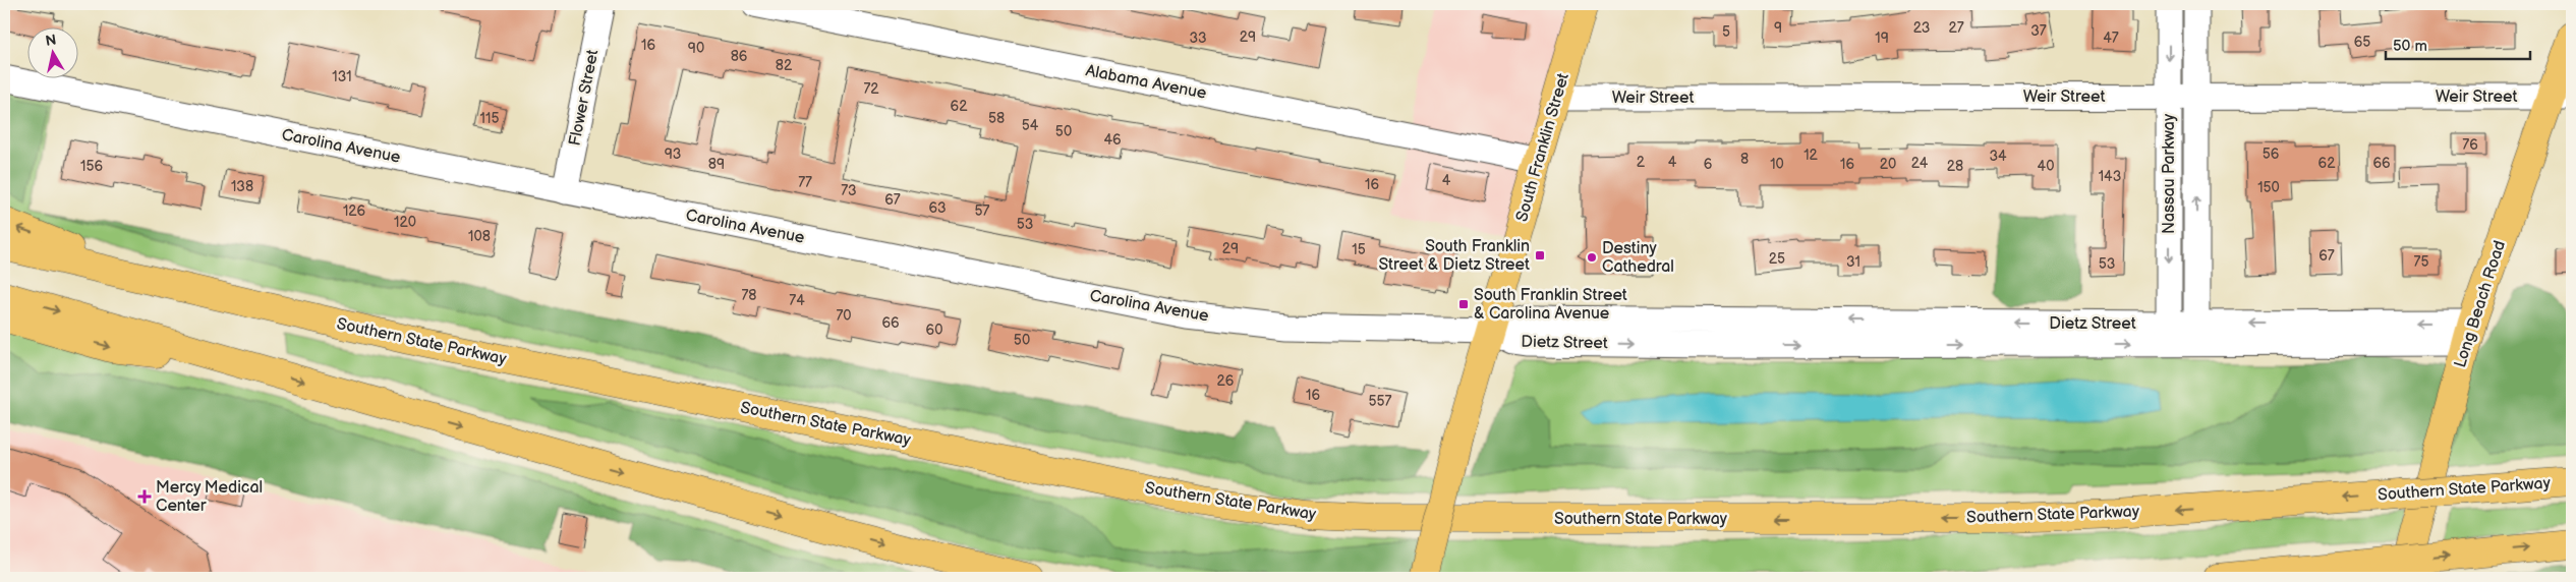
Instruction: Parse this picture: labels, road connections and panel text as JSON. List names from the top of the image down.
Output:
{
  "streets": {
    "main road": ["South Franklin Street", "Long Beach Road", "Southern State Parkway"],
    "street": [
      "Alabama Avenue",
      "Weir Street",
      "Flower Street",
      "Carolina Avenue",
      "Nassau Parkway",
      "Dietz Street"
    ]
  },
  "crossings": [
    ["Alabama Avenue", "South Franklin Street"],
    ["Weir Street", "South Franklin Street"],
    ["Weir Street", "Nassau Parkway"],
    ["Weir Street", "Long Beach Road"],
    ["Flower Street", "Carolina Avenue"],
    ["Carolina Avenue", "South Franklin Street"],
    ["Carolina Avenue", "Dietz Street"],
    ["South Franklin Street", "Dietz Street"],
    ["Nassau Parkway", "Dietz Street"],
    ["Long Beach Road", "Dietz Street"]
  ],
  "places": {
    "transit": ["South Franklin Street & Dietz Street", "South Franklin Street & Carolina Avenue"],
    "other": ["Destiny Cathedral"],
    "health": ["Mercy Medical Center"]
  },
  "house_numbers": [
    "9",
    "23",
    "27",
    "37",
    "5",
    "29",
    "33",
    "19",
    "47",
    "65",
    "16",
    "90",
    "86",
    "82",
    "131",
    "72",
    "62",
    "115",
    "58",
    "54",
    "50",
    "46",
    "76",
    "93",
    "56",
    "12",
    "34",
    "8",
    "2",
    "4",
    "24",
    "62",
    "66",
    "89",
    "6",
    "10",
    "16",
    "20",
    "156",
    "28",
    "40",
    "143",
    "4",
    "77",
    "16",
    "138",
    "150",
    "73",
    "67",
    "63",
    "126",
    "57",
    "120",
    "53",
    "108",
    "29",
    "15",
    "67",
    "25",
    "31",
    "75",
    "53",
    "78",
    "74",
    "70",
    "66",
    "60",
    "50",
    "26",
    "16",
    "557"
  ],
  "scale_bar": "50 m",
  "north": "top"
}
